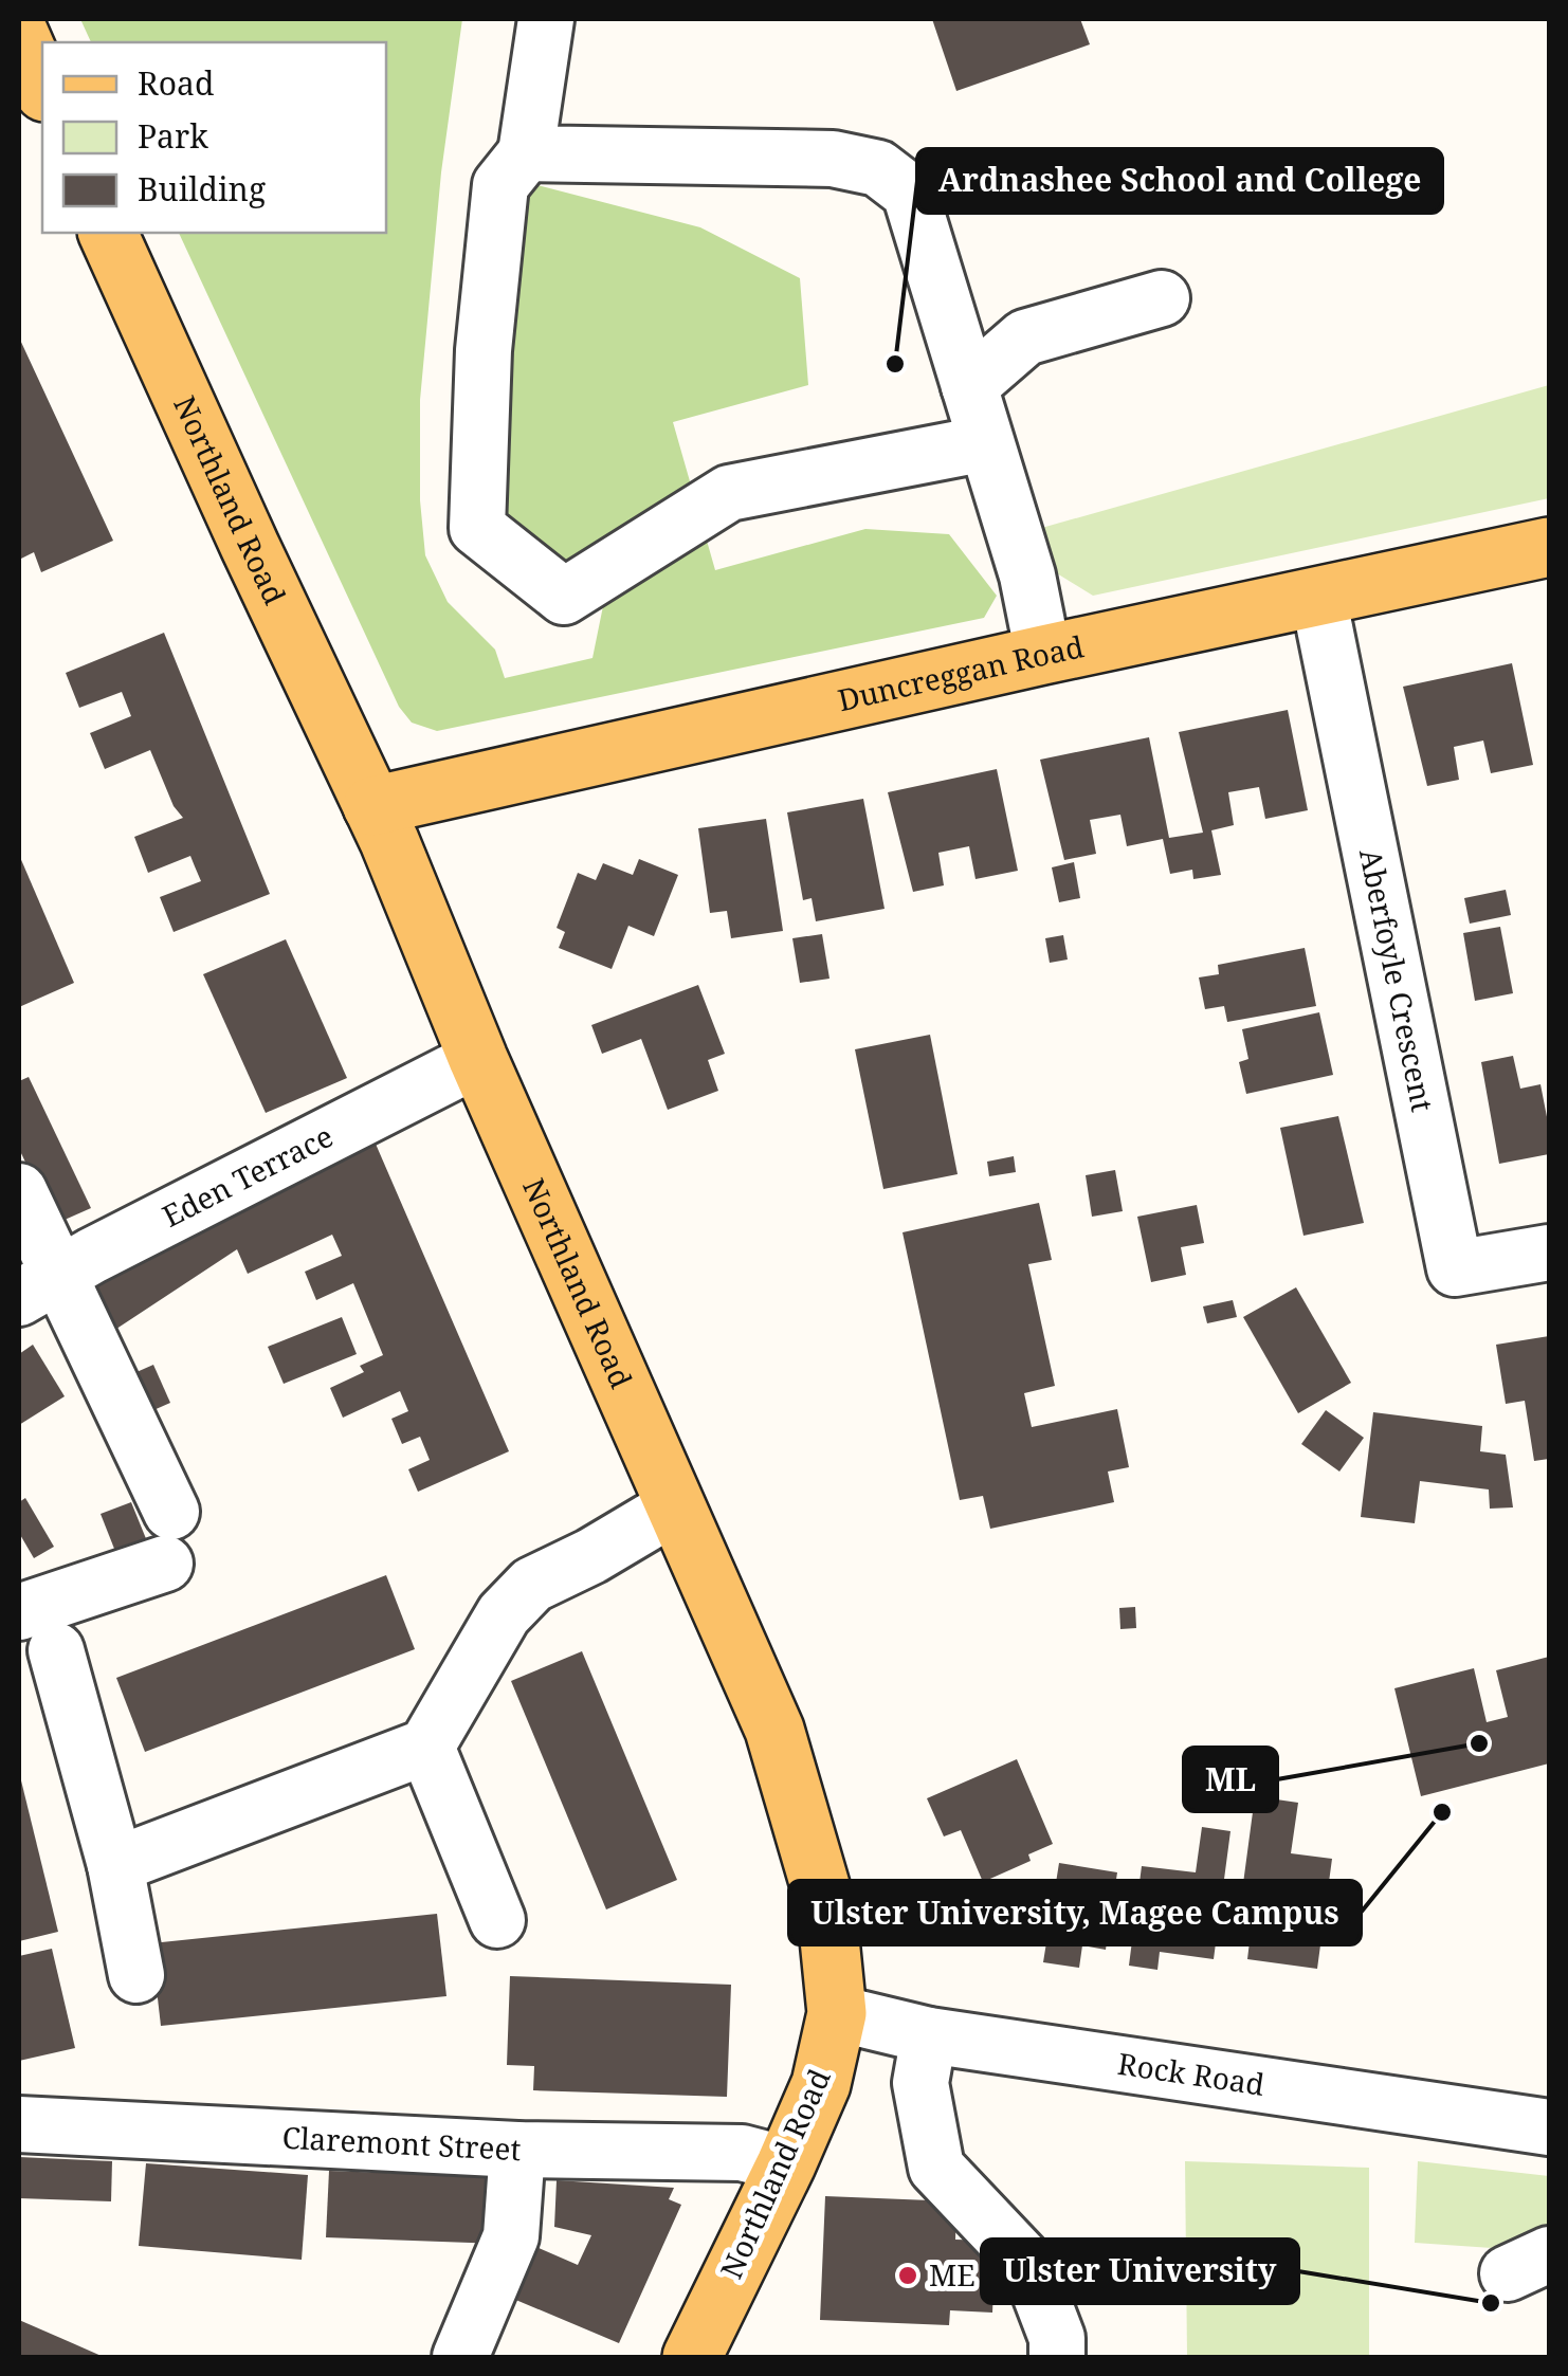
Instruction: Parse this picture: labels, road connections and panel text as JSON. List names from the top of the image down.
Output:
{
  "streets": {
    "main road": ["Northland Road", "Duncreggan Road"],
    "street": [
      "Aberfoyle Crescent",
      "Eden Terrace",
      "Rock Road",
      "Claremont Street"
    ]
  },
  "crossings": [
    ["Northland Road", "Duncreggan Road"],
    ["Northland Road", "Eden Terrace"],
    ["Northland Road", "Rock Road"],
    ["Northland Road", "Claremont Street"],
    ["Duncreggan Road", "Aberfoyle Crescent"]
  ],
  "places": [
    "Ardnashee School and College",
    "ML",
    "Ulster University, Magee Campus",
    "ME",
    "Ulster University"
  ],
  "legend": ["Road", "Park", "Building"]
}
